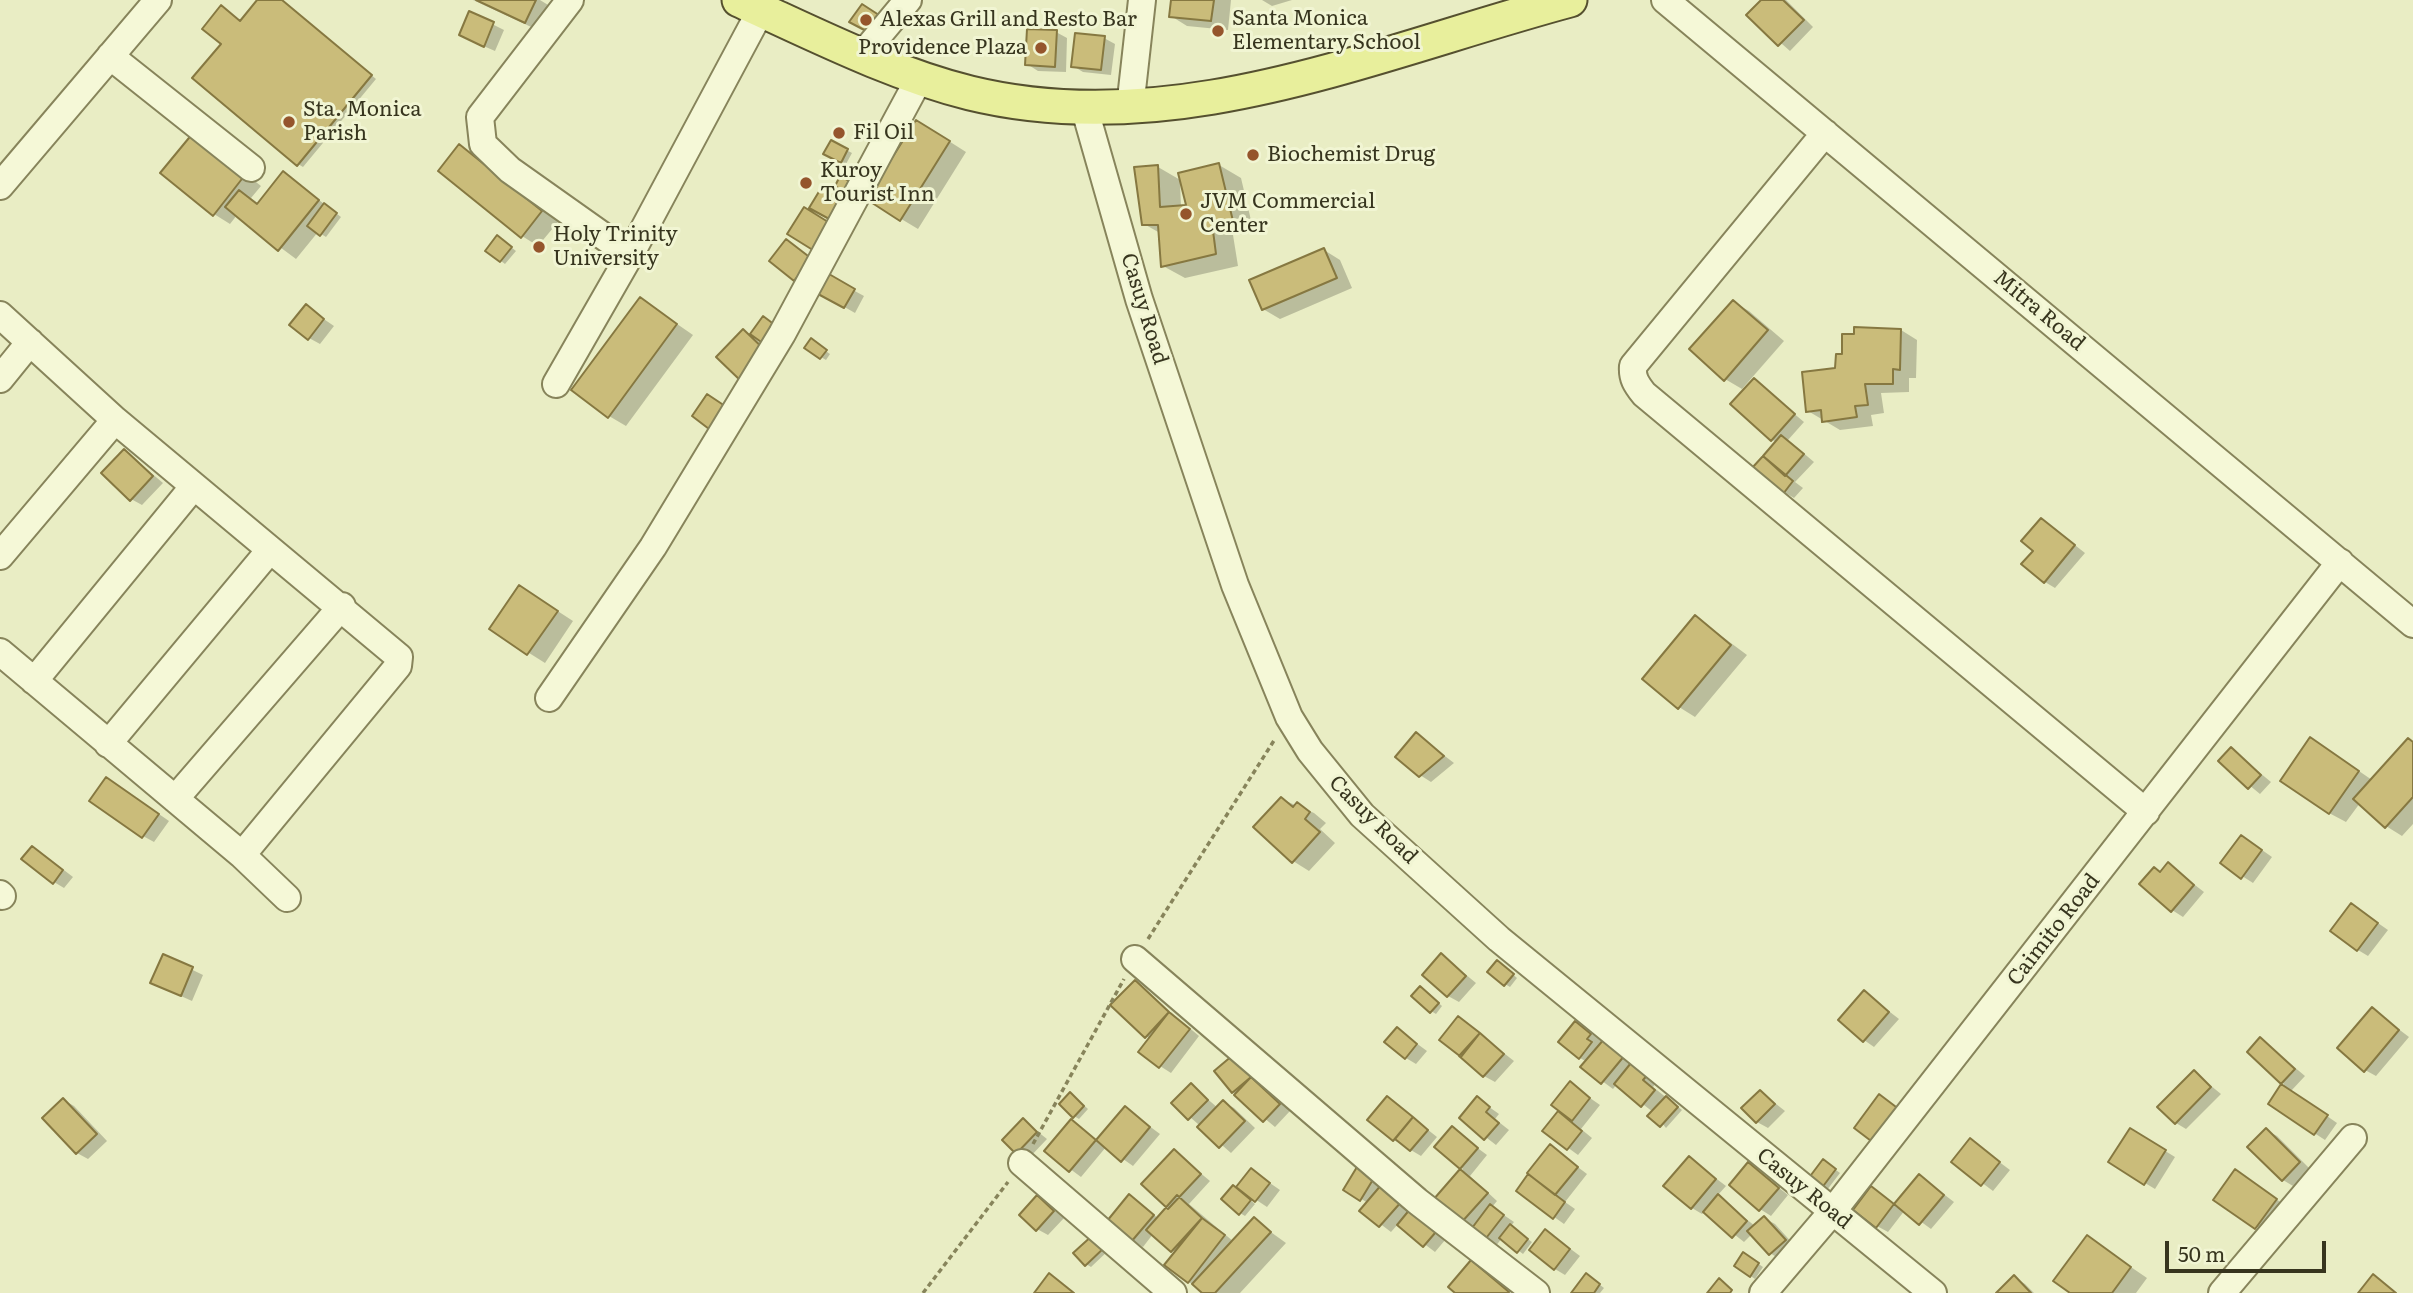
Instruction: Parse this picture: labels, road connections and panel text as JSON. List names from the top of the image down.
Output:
{
  "streets": {
    "street": ["Casuy Road", "Mitra Road", "Caimito Road"]
  },
  "crossings": [
    ["Casuy Road", "Caimito Road"],
    ["Mitra Road", "Caimito Road"]
  ],
  "places": [
    "Alexas Grill and Resto Bar",
    "Santa Monica Elementary School",
    "Providence Plaza",
    "Sta. Monica Parish",
    "Fil Oil",
    "Biochemist Drug",
    "Kuroy Tourist Inn",
    "JVM Commercial Center",
    "Holy Trinity University"
  ],
  "scale_bar": "50 m"
}
